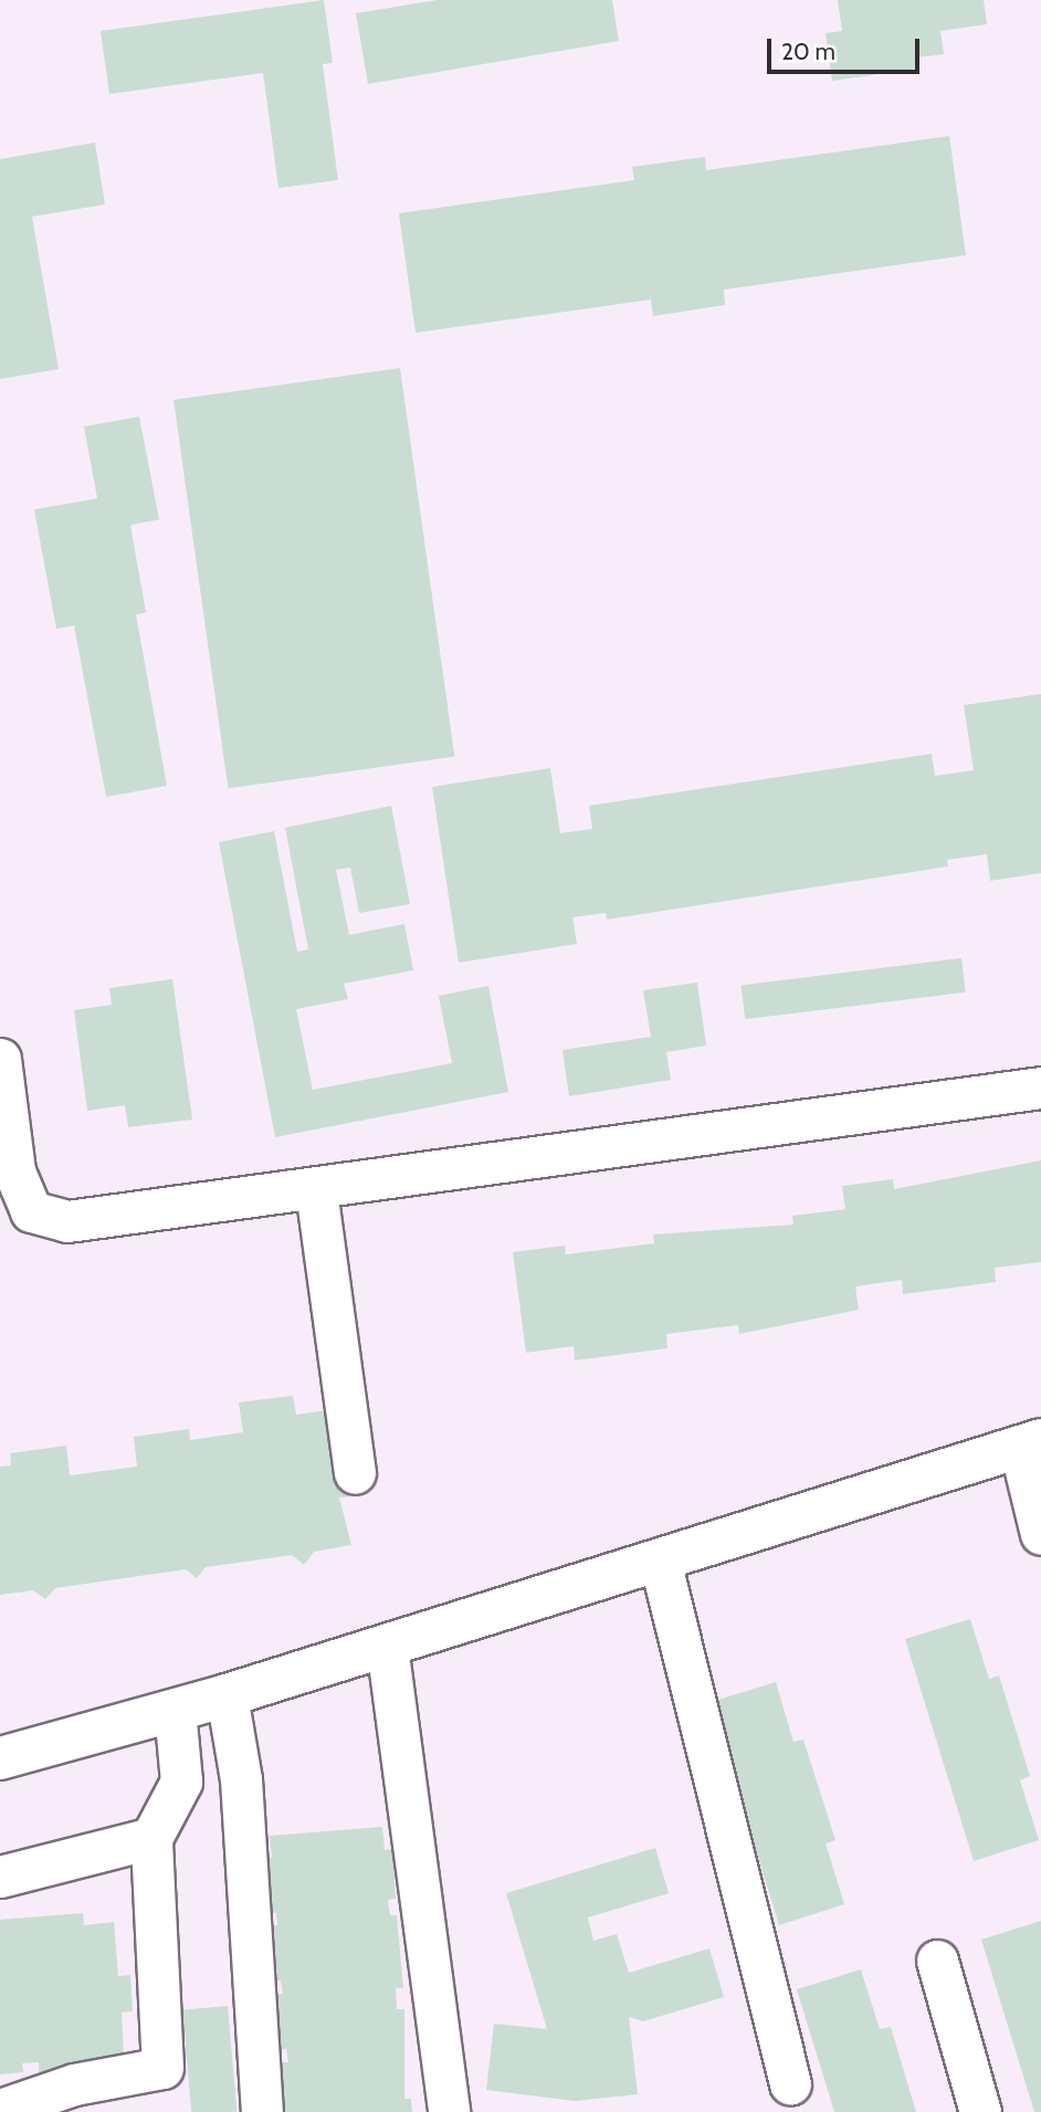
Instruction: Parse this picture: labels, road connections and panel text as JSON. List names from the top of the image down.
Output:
{
  "scale_bar": "20 m"
}
